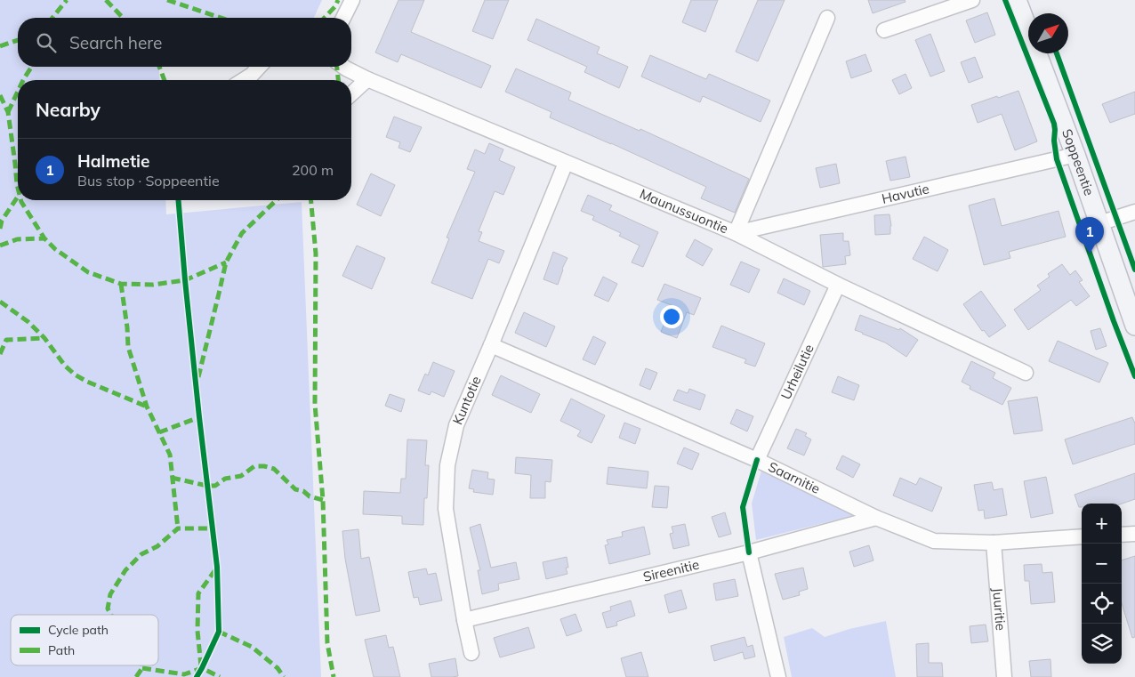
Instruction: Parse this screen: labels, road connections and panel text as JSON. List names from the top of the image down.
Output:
{
  "streets": {
    "main road": ["Soppeentie"],
    "street": [
      "Havutie",
      "Maunussuontie",
      "Urheilutie",
      "Kuntotie",
      "Saarnitie",
      "Sireenitie",
      "Juuritie"
    ]
  },
  "crossings": [
    ["Soppeentie", "Havutie"],
    ["Havutie", "Maunussuontie"],
    ["Maunussuontie", "Urheilutie"],
    ["Maunussuontie", "Kuntotie"],
    ["Urheilutie", "Saarnitie"],
    ["Kuntotie", "Saarnitie"],
    ["Kuntotie", "Sireenitie"],
    ["Saarnitie", "Sireenitie"],
    ["Saarnitie", "Juuritie"]
  ],
  "legend": ["Cycle path", "Path"],
  "north": "top right",
  "page": {
    "search": "Search here",
    "heading": "Nearby",
    "list": [
      {
        "mark": "1",
        "name": "Halmetie",
        "note": "Bus stop · Soppeentie",
        "value": "200 m"
      }
    ],
    "pins": "1",
    "map_buttons": ["+", "−"]
  }
}
